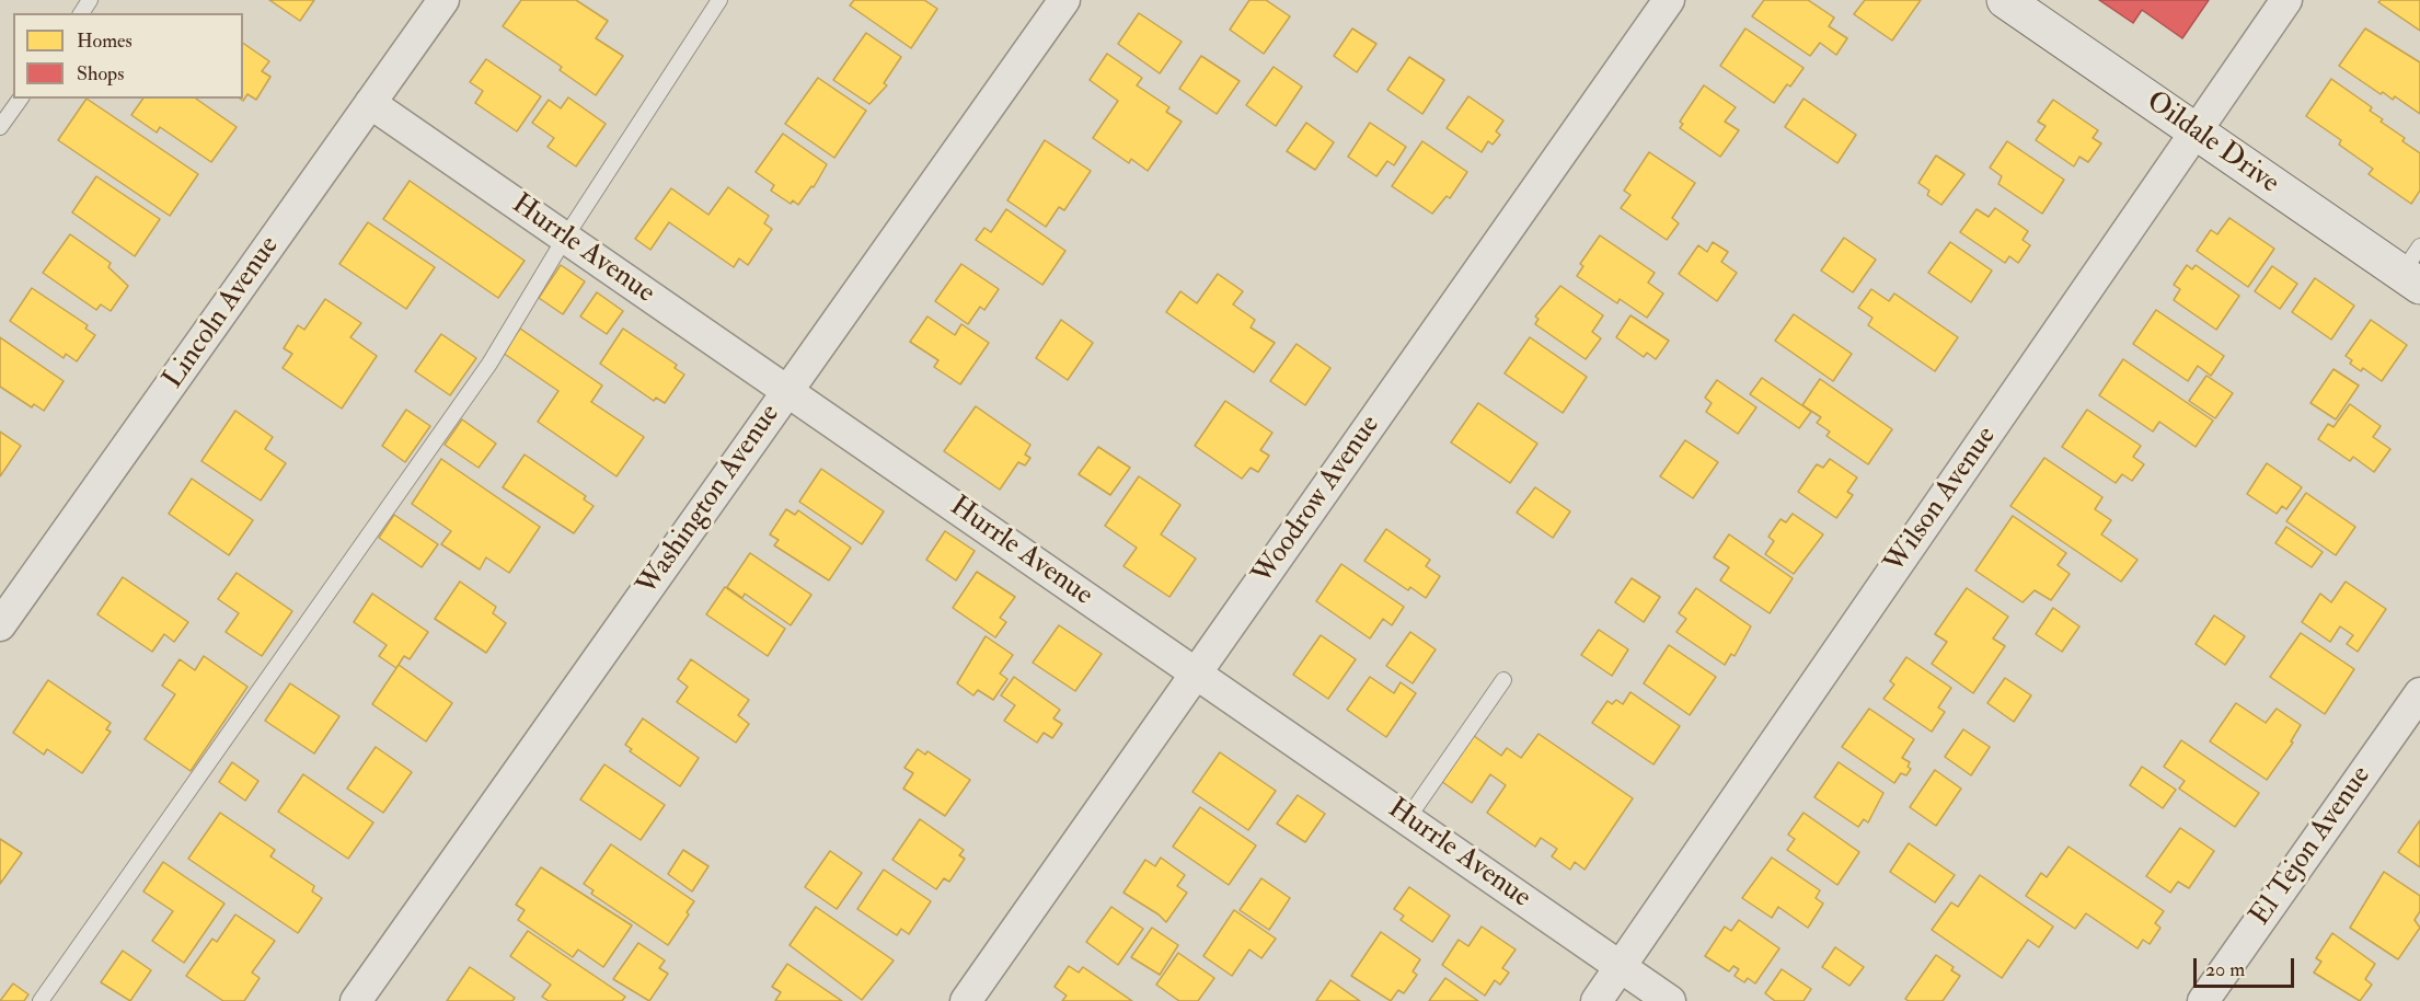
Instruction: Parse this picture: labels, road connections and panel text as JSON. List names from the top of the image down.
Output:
{
  "streets": {
    "street": [
      "Oildale Drive",
      "Hurrle Avenue",
      "Lincoln Avenue",
      "Washington Avenue",
      "Woodrow Avenue",
      "Wilson Avenue",
      "El Tejon Avenue"
    ]
  },
  "crossings": [
    ["Oildale Drive", "Wilson Avenue"],
    ["Hurrle Avenue", "Lincoln Avenue"],
    ["Hurrle Avenue", "Washington Avenue"],
    ["Hurrle Avenue", "Woodrow Avenue"],
    ["Hurrle Avenue", "Wilson Avenue"]
  ],
  "legend": ["Homes", "Shops"],
  "scale_bar": "20 m"
}
